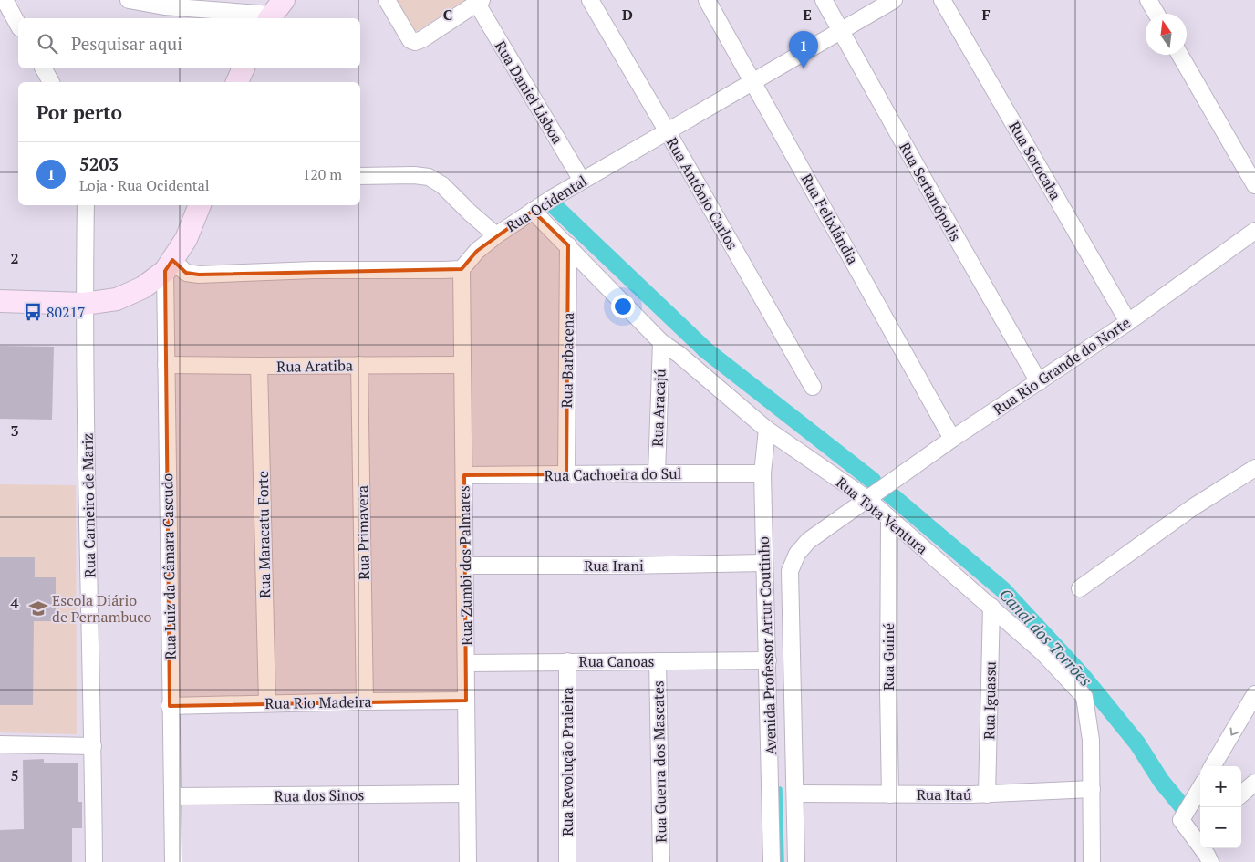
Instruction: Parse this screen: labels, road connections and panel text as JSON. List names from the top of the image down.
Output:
{
  "streets": {
    "street": [
      "Rua Daniel Lisboa",
      "Rua Sorocaba",
      "Rua Sertanópolis",
      "Rua Antônio Carlos",
      "Rua Ocidental",
      "Rua Felixlândia",
      "Rua Barbacena",
      "Rua Aratiba",
      "Rua Rio Grande do Norte",
      "Rua Aracajú",
      "Rua Cachoeira do Sul",
      "Rua Carneiro de Mariz",
      "Rua Tota Ventura",
      "Rua Primavera",
      "Rua Maracatu Forte",
      "Rua Zumbi dos Palmares",
      "Rua Irani",
      "Rua Luiz da Câmara Cascudo",
      "Avenida Professor Artur Coutinho",
      "Rua Guiné",
      "Rua Canoas",
      "Rua Iguassu",
      "Rua Rio Madeira",
      "Rua Revolução Praieira",
      "Rua Guerra dos Mascates",
      "Rua Itaú",
      "Rua dos Sinos"
    ]
  },
  "crossings": [
    ["Rua Daniel Lisboa", "Rua Ocidental"],
    ["Rua Sorocaba", "Rua Rio Grande do Norte"],
    ["Rua Sertanópolis", "Rua Ocidental"],
    ["Rua Sertanópolis", "Rua Rio Grande do Norte"],
    ["Rua Antônio Carlos", "Rua Ocidental"],
    ["Rua Ocidental", "Rua Felixlândia"],
    ["Rua Ocidental", "Rua Tota Ventura"],
    ["Rua Ocidental", "Rua Zumbi dos Palmares"],
    ["Rua Felixlândia", "Rua Rio Grande do Norte"],
    ["Rua Barbacena", "Rua Cachoeira do Sul"],
    ["Rua Barbacena", "Rua Tota Ventura"],
    ["Rua Aratiba", "Rua Primavera"],
    ["Rua Aratiba", "Rua Maracatu Forte"],
    ["Rua Aratiba", "Rua Zumbi dos Palmares"],
    ["Rua Aratiba", "Rua Luiz da Câmara Cascudo"],
    ["Rua Rio Grande do Norte", "Rua Tota Ventura"],
    ["Rua Rio Grande do Norte", "Avenida Professor Artur Coutinho"],
    ["Rua Aracajú", "Rua Cachoeira do Sul"],
    ["Rua Aracajú", "Rua Tota Ventura"],
    ["Rua Cachoeira do Sul", "Rua Zumbi dos Palmares"],
    ["Rua Cachoeira do Sul", "Avenida Professor Artur Coutinho"],
    ["Rua Tota Ventura", "Avenida Professor Artur Coutinho"],
    ["Rua Tota Ventura", "Rua Guiné"],
    ["Rua Tota Ventura", "Rua Iguassu"],
    ["Rua Tota Ventura", "Rua Itaú"],
    ["Rua Primavera", "Rua Rio Madeira"],
    ["Rua Maracatu Forte", "Rua Rio Madeira"],
    ["Rua Zumbi dos Palmares", "Rua Irani"],
    ["Rua Zumbi dos Palmares", "Rua Canoas"],
    ["Rua Zumbi dos Palmares", "Rua Rio Madeira"],
    ["Rua Zumbi dos Palmares", "Rua dos Sinos"],
    ["Rua Irani", "Avenida Professor Artur Coutinho"],
    ["Rua Luiz da Câmara Cascudo", "Rua Rio Madeira"],
    ["Rua Luiz da Câmara Cascudo", "Rua dos Sinos"],
    ["Avenida Professor Artur Coutinho", "Rua Canoas"],
    ["Avenida Professor Artur Coutinho", "Rua Itaú"],
    ["Rua Guiné", "Rua Itaú"],
    ["Rua Canoas", "Rua Revolução Praieira"],
    ["Rua Canoas", "Rua Guerra dos Mascates"],
    ["Rua Iguassu", "Rua Itaú"]
  ],
  "water": ["Canal dos Torrões"],
  "places": {
    "bus stop": ["80217"],
    "school or university": ["Escola Diário de Pernambuco"]
  },
  "north": "top",
  "page": {
    "search": "Pesquisar aqui",
    "pins": "1",
    "heading": "Por perto",
    "list": [
      {
        "mark": "1",
        "name": "5203",
        "note": "Loja · Rua Ocidental",
        "value": "120 m"
      }
    ],
    "map_buttons": ["+", "−"]
  },
  "grid": {
    "columns": [
      "C",
      "D",
      "E",
      "F"
    ],
    "rows": [
      "2",
      "3",
      "4",
      "5"
    ]
  }
}
